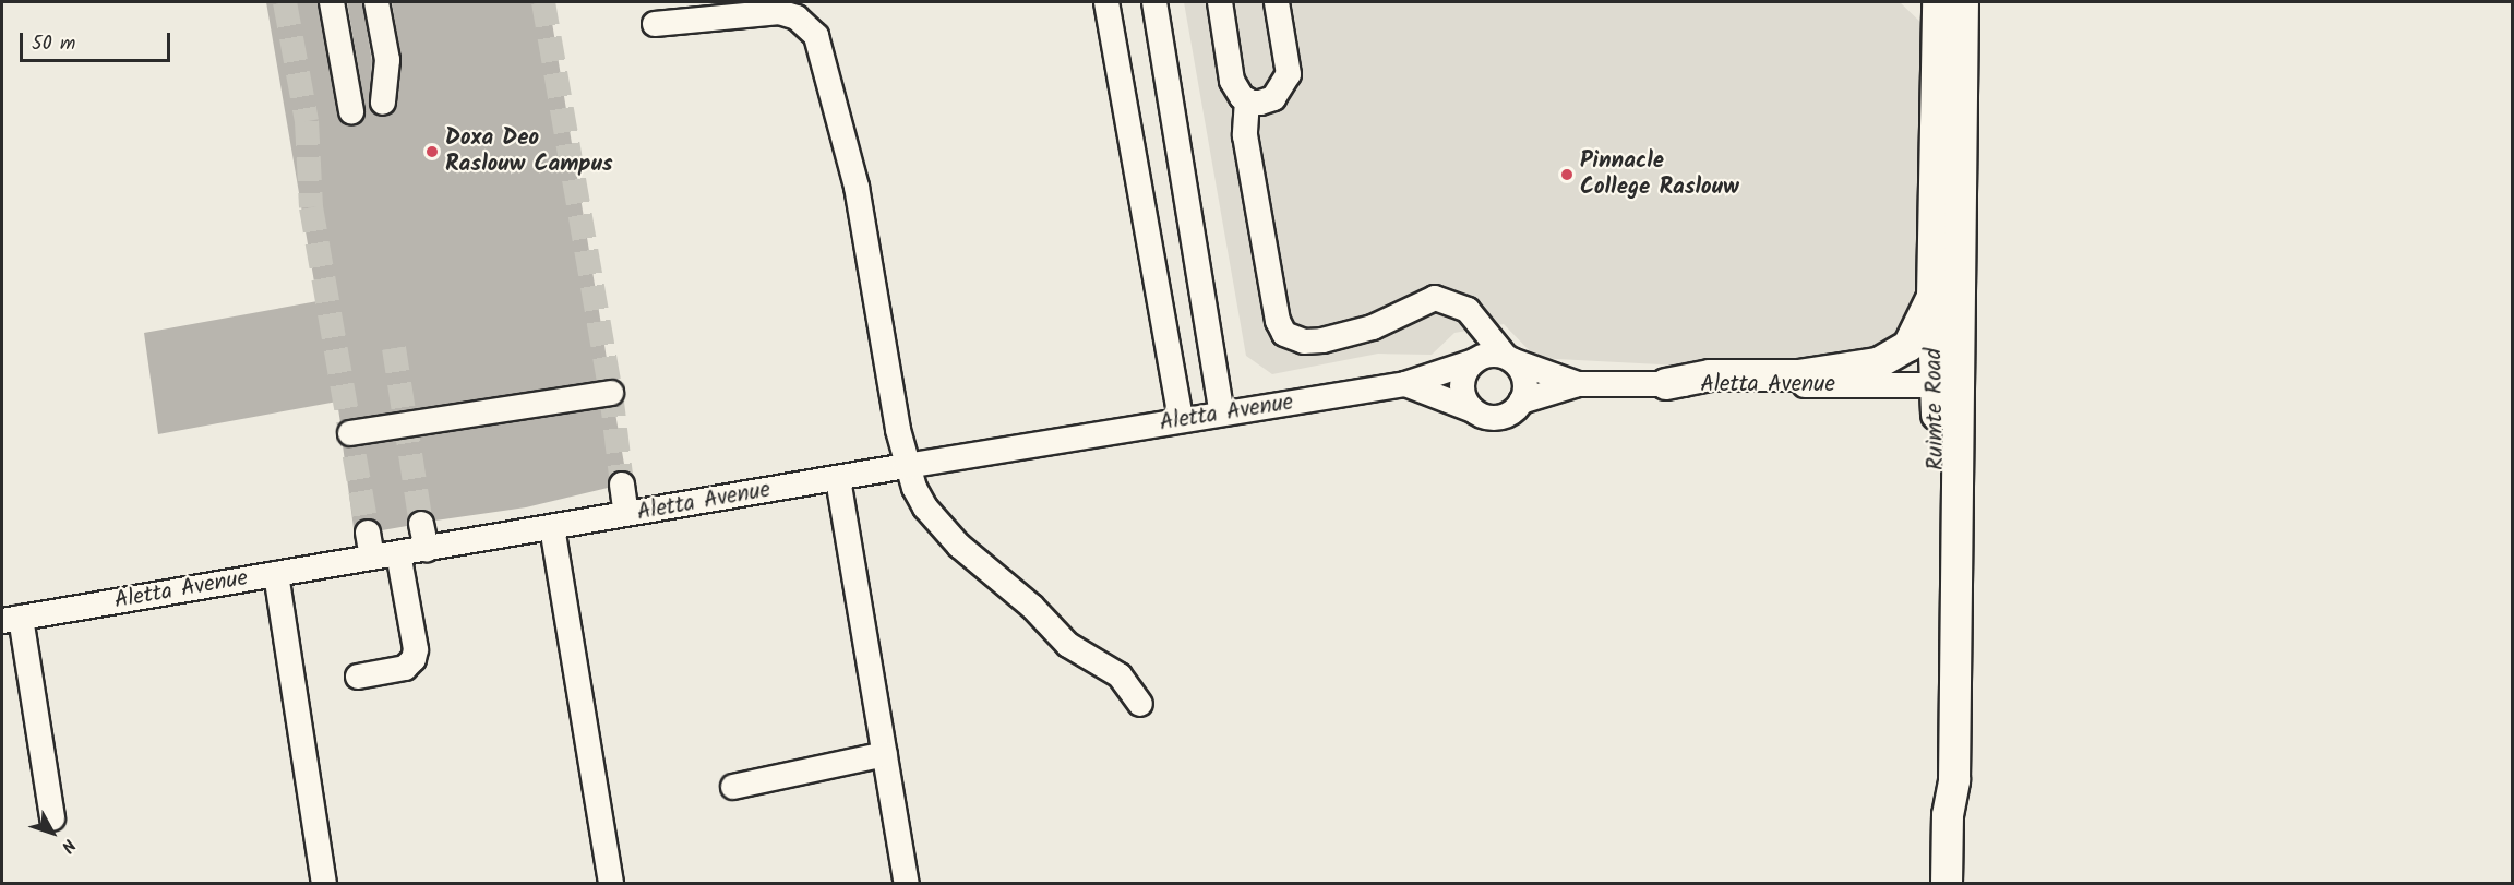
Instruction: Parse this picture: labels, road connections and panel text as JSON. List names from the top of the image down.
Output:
{
  "streets": {
    "main road": ["Ruimte Road"],
    "street": ["Aletta Avenue"]
  },
  "crossings": [
    ["Aletta Avenue", "Ruimte Road"]
  ],
  "places": ["Doxa Deo Raslouw Campus", "Pinnacle College Raslouw"],
  "scale_bar": "50 m",
  "north": "bottom right"
}
